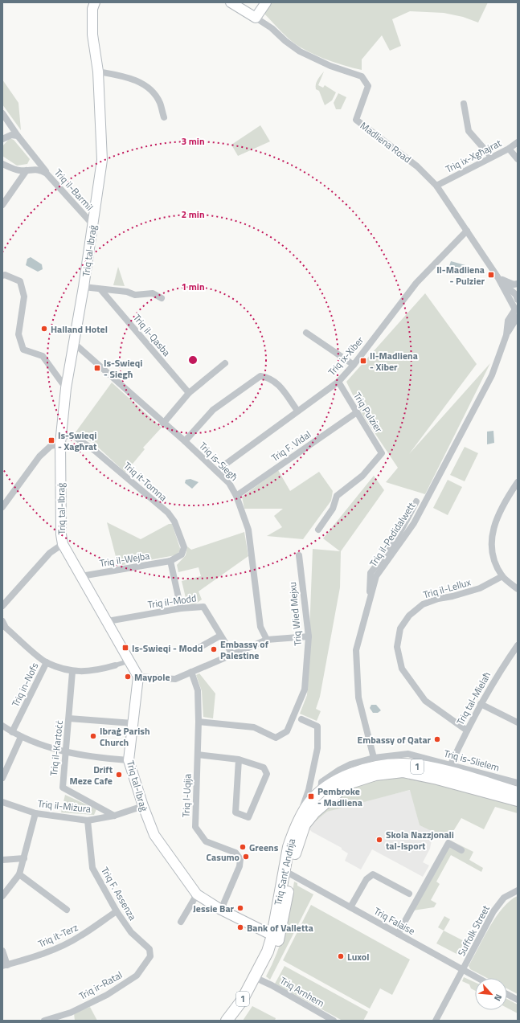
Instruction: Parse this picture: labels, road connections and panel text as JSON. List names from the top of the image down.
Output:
{
  "streets": {
    "highway": ["1", "Triq Sant' Andrija"],
    "main road": ["Madliena Road", "Triq tal-Ibraġ"],
    "street": [
      "Triq ix-Xgħajrat",
      "Triq il-Barmil",
      "Triq il-Qasba",
      "Triq ix-Xiber",
      "Triq Pulzier",
      "Triq F. Vidal",
      "Triq is-Siegħ",
      "Triq it-Tomna",
      "Triq il-Pedidalwett",
      "Triq il-Wejba",
      "Triq il-Lellux",
      "Triq il-Modd",
      "Triq Wied Mejxu",
      "Triq in-Nofs",
      "Triq tal-Mielaħ",
      "Triq il-Kartoċċ",
      "Triq is-Slielem",
      "Triq l-Uqija",
      "Triq il-Miżura",
      "Triq F. Assenza",
      "Triq Falaise",
      "Suffolk Street",
      "Triq it-Terz",
      "Triq ir-Ratal",
      "Triq Arnhem"
    ]
  },
  "crossings": [
    ["Madliena Road", "Triq ix-Xgħajrat"],
    ["Madliena Road", "Triq ix-Xiber"],
    ["Madliena Road", "Triq il-Pedidalwett"],
    ["Triq il-Barmil", "Triq tal-Ibraġ"],
    ["Triq tal-Ibraġ", "Triq is-Siegħ"],
    ["Triq tal-Ibraġ", "Triq it-Tomna"],
    ["Triq tal-Ibraġ", "Triq il-Wejba"],
    ["Triq tal-Ibraġ", "Triq il-Modd"],
    ["Triq tal-Ibraġ", "Triq l-Uqija"],
    ["Triq tal-Ibraġ", "Triq il-Miżura"],
    ["Triq tal-Ibraġ", "Triq Sant' Andrija"],
    ["Triq ix-Xiber", "Triq Pulzier"],
    ["Triq ix-Xiber", "Triq is-Siegħ"],
    ["Triq Pulzier", "Triq F. Vidal"],
    ["Triq F. Vidal", "Triq is-Siegħ"],
    ["Triq it-Tomna", "Triq il-Wejba"],
    ["Triq il-Pedidalwett", "Triq is-Slielem"],
    ["Triq il-Lellux", "Triq tal-Mielaħ"],
    ["Triq Wied Mejxu", "Triq l-Uqija"],
    ["Triq tal-Mielaħ", "Triq is-Slielem"],
    ["Triq il-Kartoċċ", "Triq il-Miżura"],
    ["Triq is-Slielem", "Triq Sant' Andrija"],
    ["Triq il-Miżura", "Triq F. Assenza"],
    ["Triq Sant' Andrija", "Triq Falaise"],
    ["Triq Sant' Andrija", "Triq Arnhem"],
    ["Triq F. Assenza", "Triq it-Terz"],
    ["Triq F. Assenza", "Triq ir-Ratal"],
    ["Triq Falaise", "Suffolk Street"]
  ],
  "places": {
    "transit": [
      "Il-Madliena - Pulzier",
      "Il-Madliena - Xiber",
      "Is-Swieqi - Siegħ",
      "Is-Swieqi - Xagħrat",
      "Is-Swieqi - Modd",
      "Pembroke - Madliena"
    ],
    "other": [
      "Halland Hotel",
      "Embassy of Palestine",
      "Maypole",
      "Ibraġ Parish Church",
      "Embassy of Qatar",
      "Drift Meze Cafe",
      "Skola Nazzjonali tal-Isport",
      "Greens",
      "Casumo",
      "Jessie Bar",
      "Bank of Valletta",
      "Luxol"
    ]
  },
  "north": "bottom right",
  "rings": ["3 min", "2 min", "1 min"]
}
